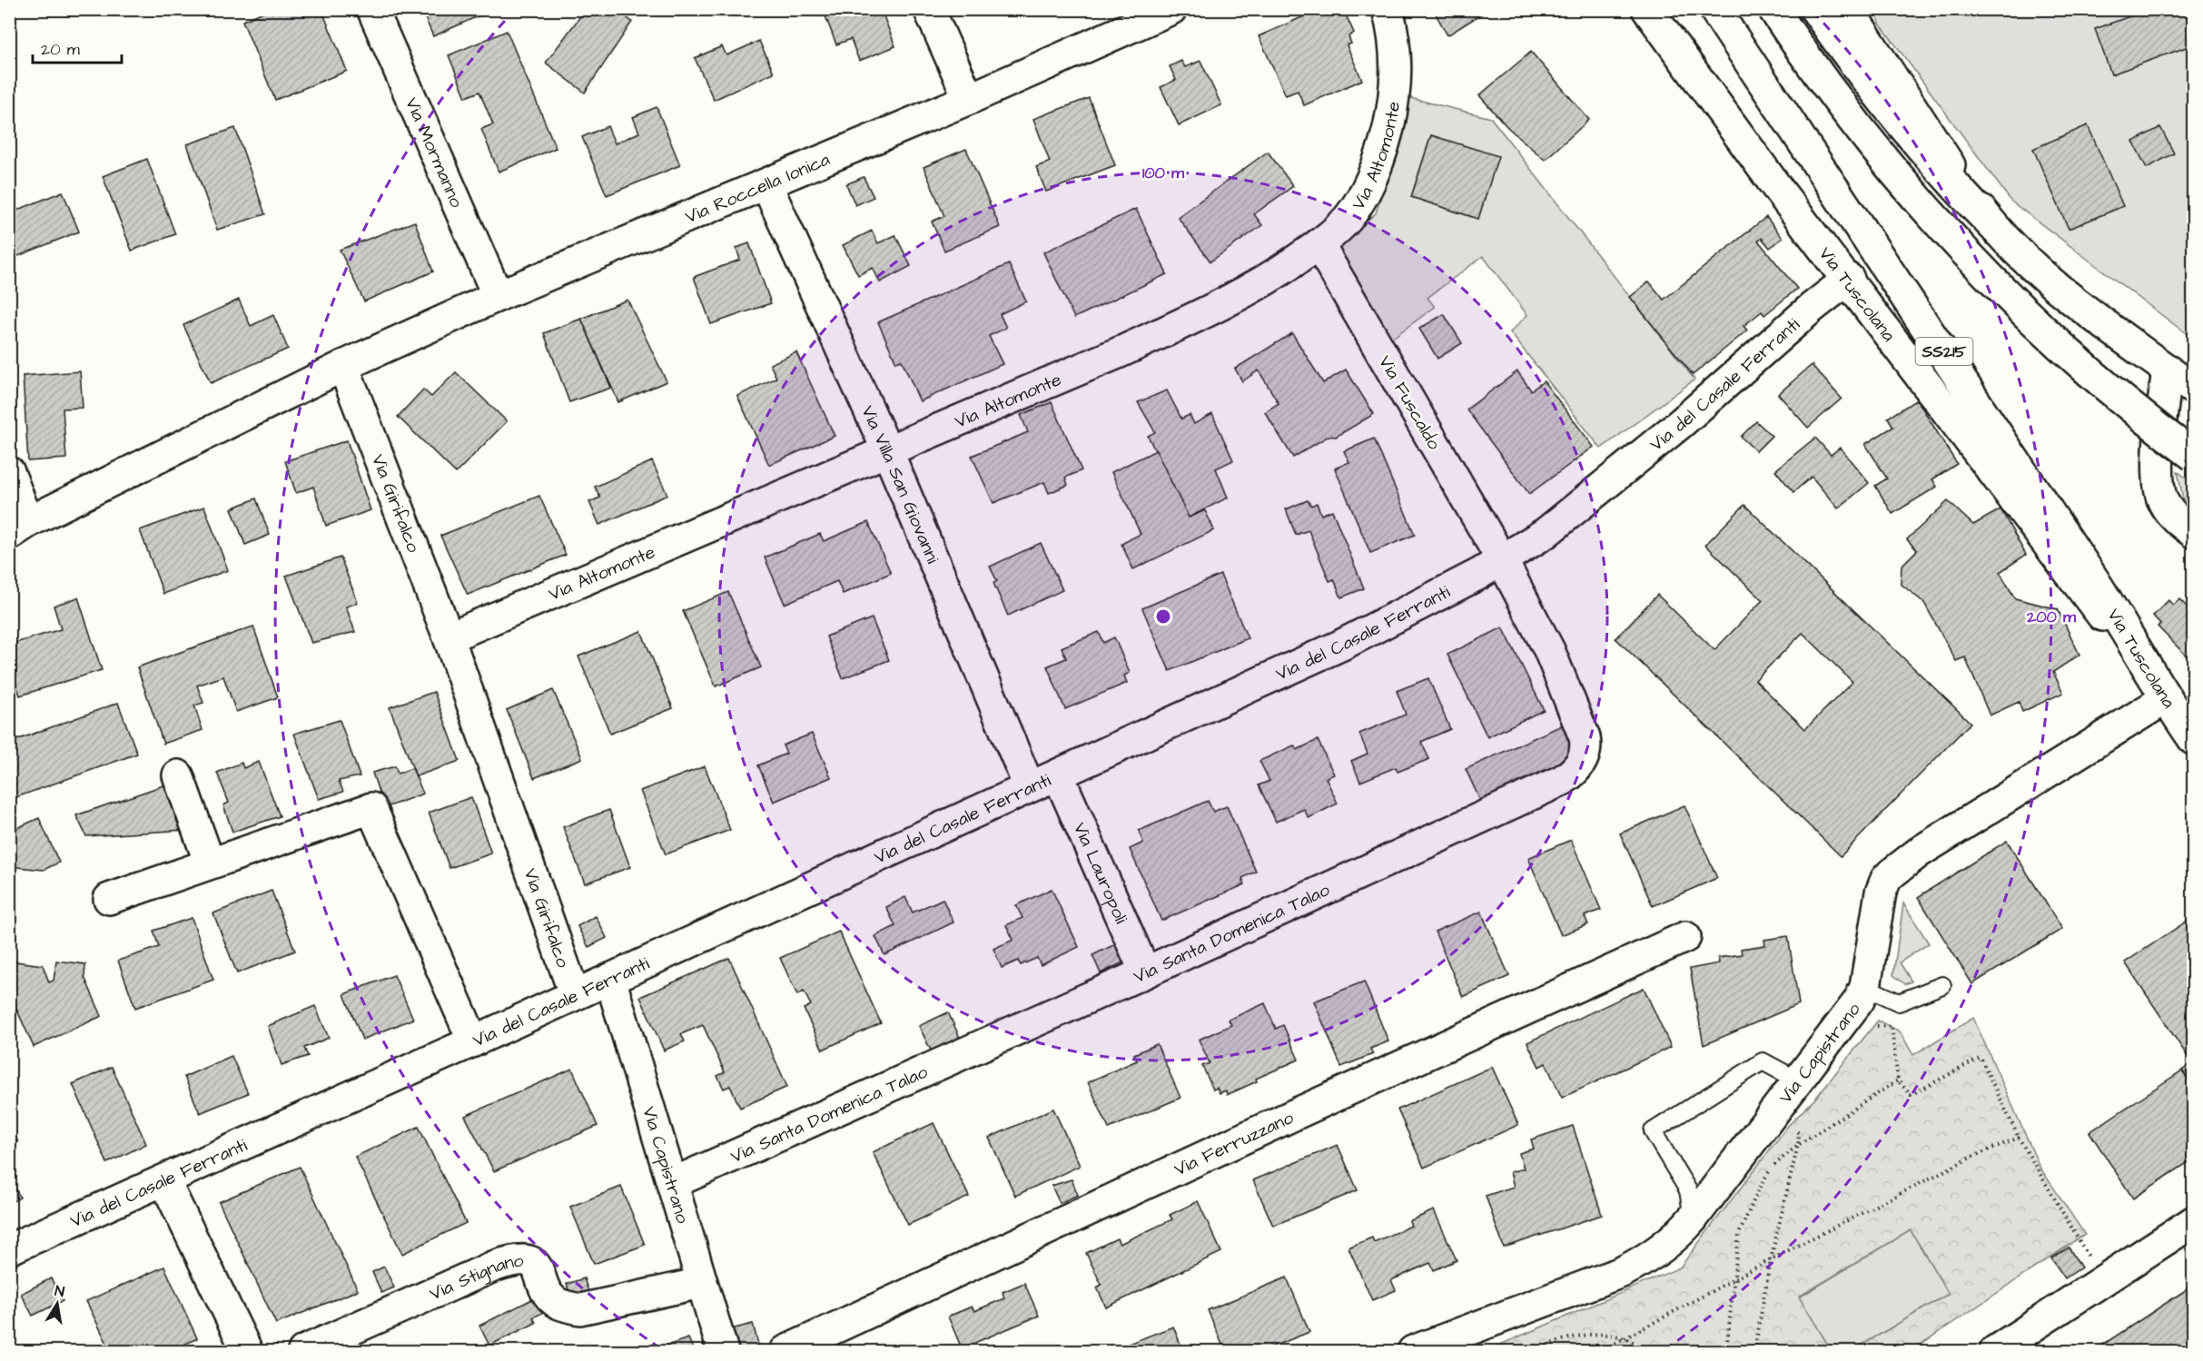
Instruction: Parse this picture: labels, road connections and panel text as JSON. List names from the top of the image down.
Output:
{
  "streets": {
    "street": [
      "Via Mormanno",
      "Via Altomonte",
      "Via Roccella Ionica",
      "Via Tuscolana",
      "SS215",
      "Via del Casale Ferranti",
      "Via Fuscaldo",
      "Via Villa San Giovanni",
      "Via Girifalco",
      "Via Lauropoli",
      "Via Santa Domenica Talao",
      "Via Capistrano",
      "Via Ferruzzano",
      "Via Stignano"
    ]
  },
  "crossings": [
    ["Via Mormanno", "Via Roccella Ionica"],
    ["Via Altomonte", "Via Fuscaldo"],
    ["Via Altomonte", "Via Villa San Giovanni"],
    ["Via Altomonte", "Via Girifalco"],
    ["Via Roccella Ionica", "Via Villa San Giovanni"],
    ["Via Roccella Ionica", "Via Girifalco"],
    ["Via Tuscolana", "SS215"],
    ["Via Tuscolana", "Via del Casale Ferranti"],
    ["Via Tuscolana", "Via Capistrano"],
    ["SS215", "Via Capistrano"],
    ["Via del Casale Ferranti", "Via Fuscaldo"],
    ["Via del Casale Ferranti", "Via Villa San Giovanni"],
    ["Via del Casale Ferranti", "Via Girifalco"],
    ["Via del Casale Ferranti", "Via Lauropoli"],
    ["Via del Casale Ferranti", "Via Santa Domenica Talao"],
    ["Via del Casale Ferranti", "Via Capistrano"],
    ["Via Fuscaldo", "Via Santa Domenica Talao"],
    ["Via Lauropoli", "Via Santa Domenica Talao"],
    ["Via Santa Domenica Talao", "Via Capistrano"],
    ["Via Capistrano", "Via Stignano"]
  ],
  "scale_bar": "20 m",
  "north": "top",
  "rings": ["100 m", "200 m"]
}
